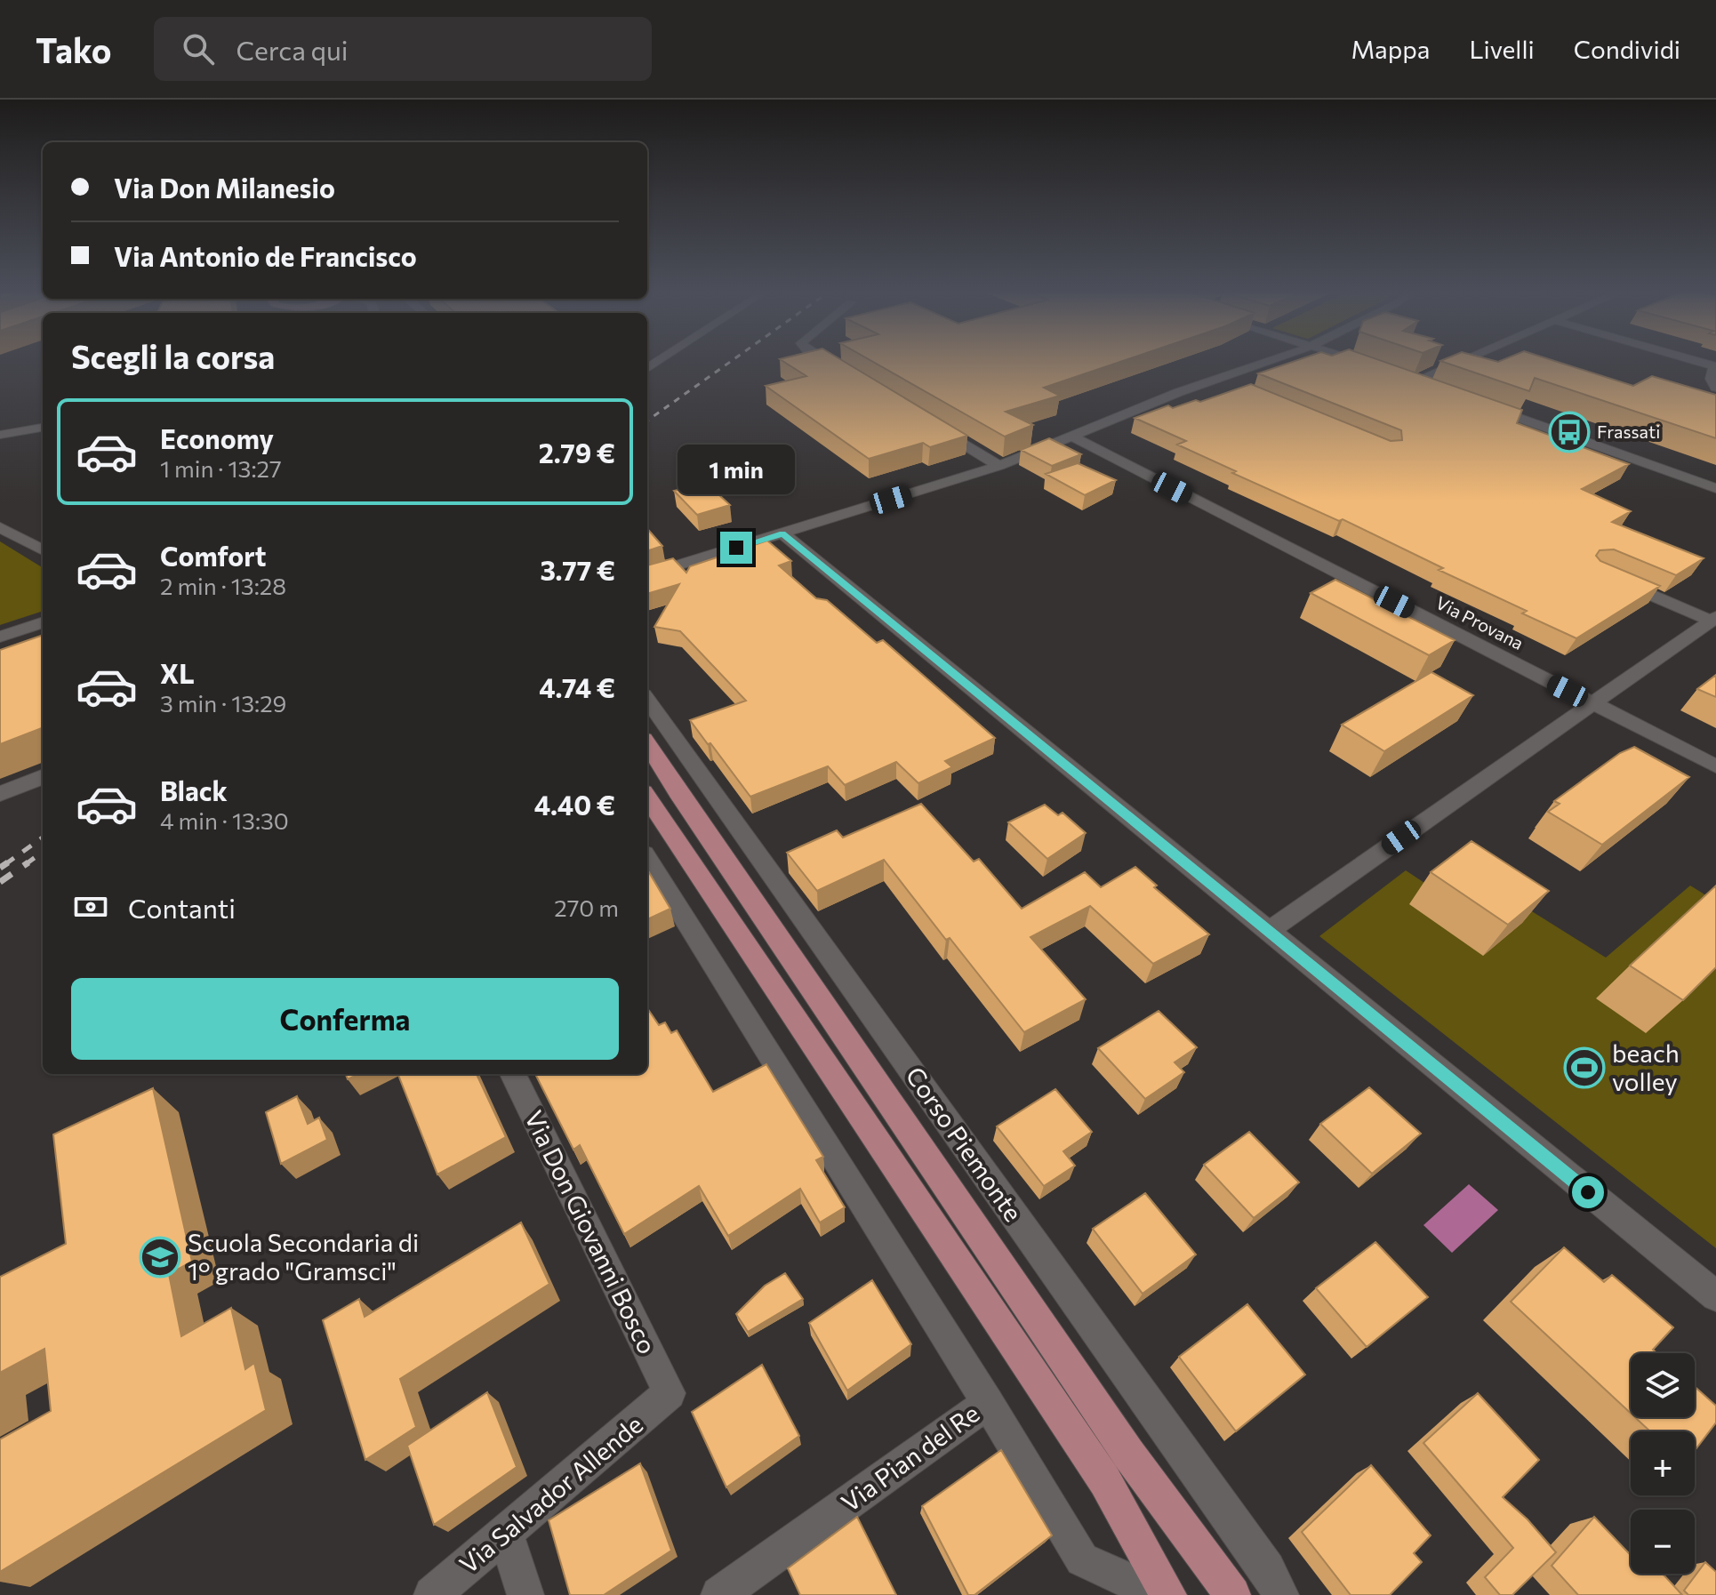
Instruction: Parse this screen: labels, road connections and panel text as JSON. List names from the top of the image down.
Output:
{
  "streets": {
    "main road": ["Corso Piemonte"],
    "street": [
      "Via Provana",
      "Via Don Giovanni Bosco",
      "Via Pian del Re",
      "Via Salvador Allende"
    ]
  },
  "crossings": [
    ["Via Don Giovanni Bosco", "Via Salvador Allende"]
  ],
  "places": {
    "bus stop": ["Frassati"],
    "sports": ["beach volley"],
    "school or university": ["Scuola Secondaria di 1° grado \"Gramsci\""]
  },
  "page": {
    "header": "Tako",
    "search": "Cerca qui",
    "nav": ["Mappa", "Livelli", "Condividi"],
    "banner": ["Via Don Milanesio", "Via Antonio de Francisco"],
    "heading": "Scegli la corsa",
    "list": [
      {
        "name": "Economy",
        "note": "1 min · 13:27",
        "value": "2.79 €"
      },
      {
        "name": "Comfort",
        "note": "2 min · 13:28",
        "value": "3.77 €"
      },
      {
        "name": "XL",
        "note": "3 min · 13:29",
        "value": "4.74 €"
      },
      {
        "name": "Black",
        "note": "4 min · 13:30",
        "value": "4.40 €"
      }
    ],
    "bubble": "1 min",
    "pay": ["Contanti", "270 m"],
    "buttons": "Conferma",
    "map_buttons": ["+", "−"]
  }
}
